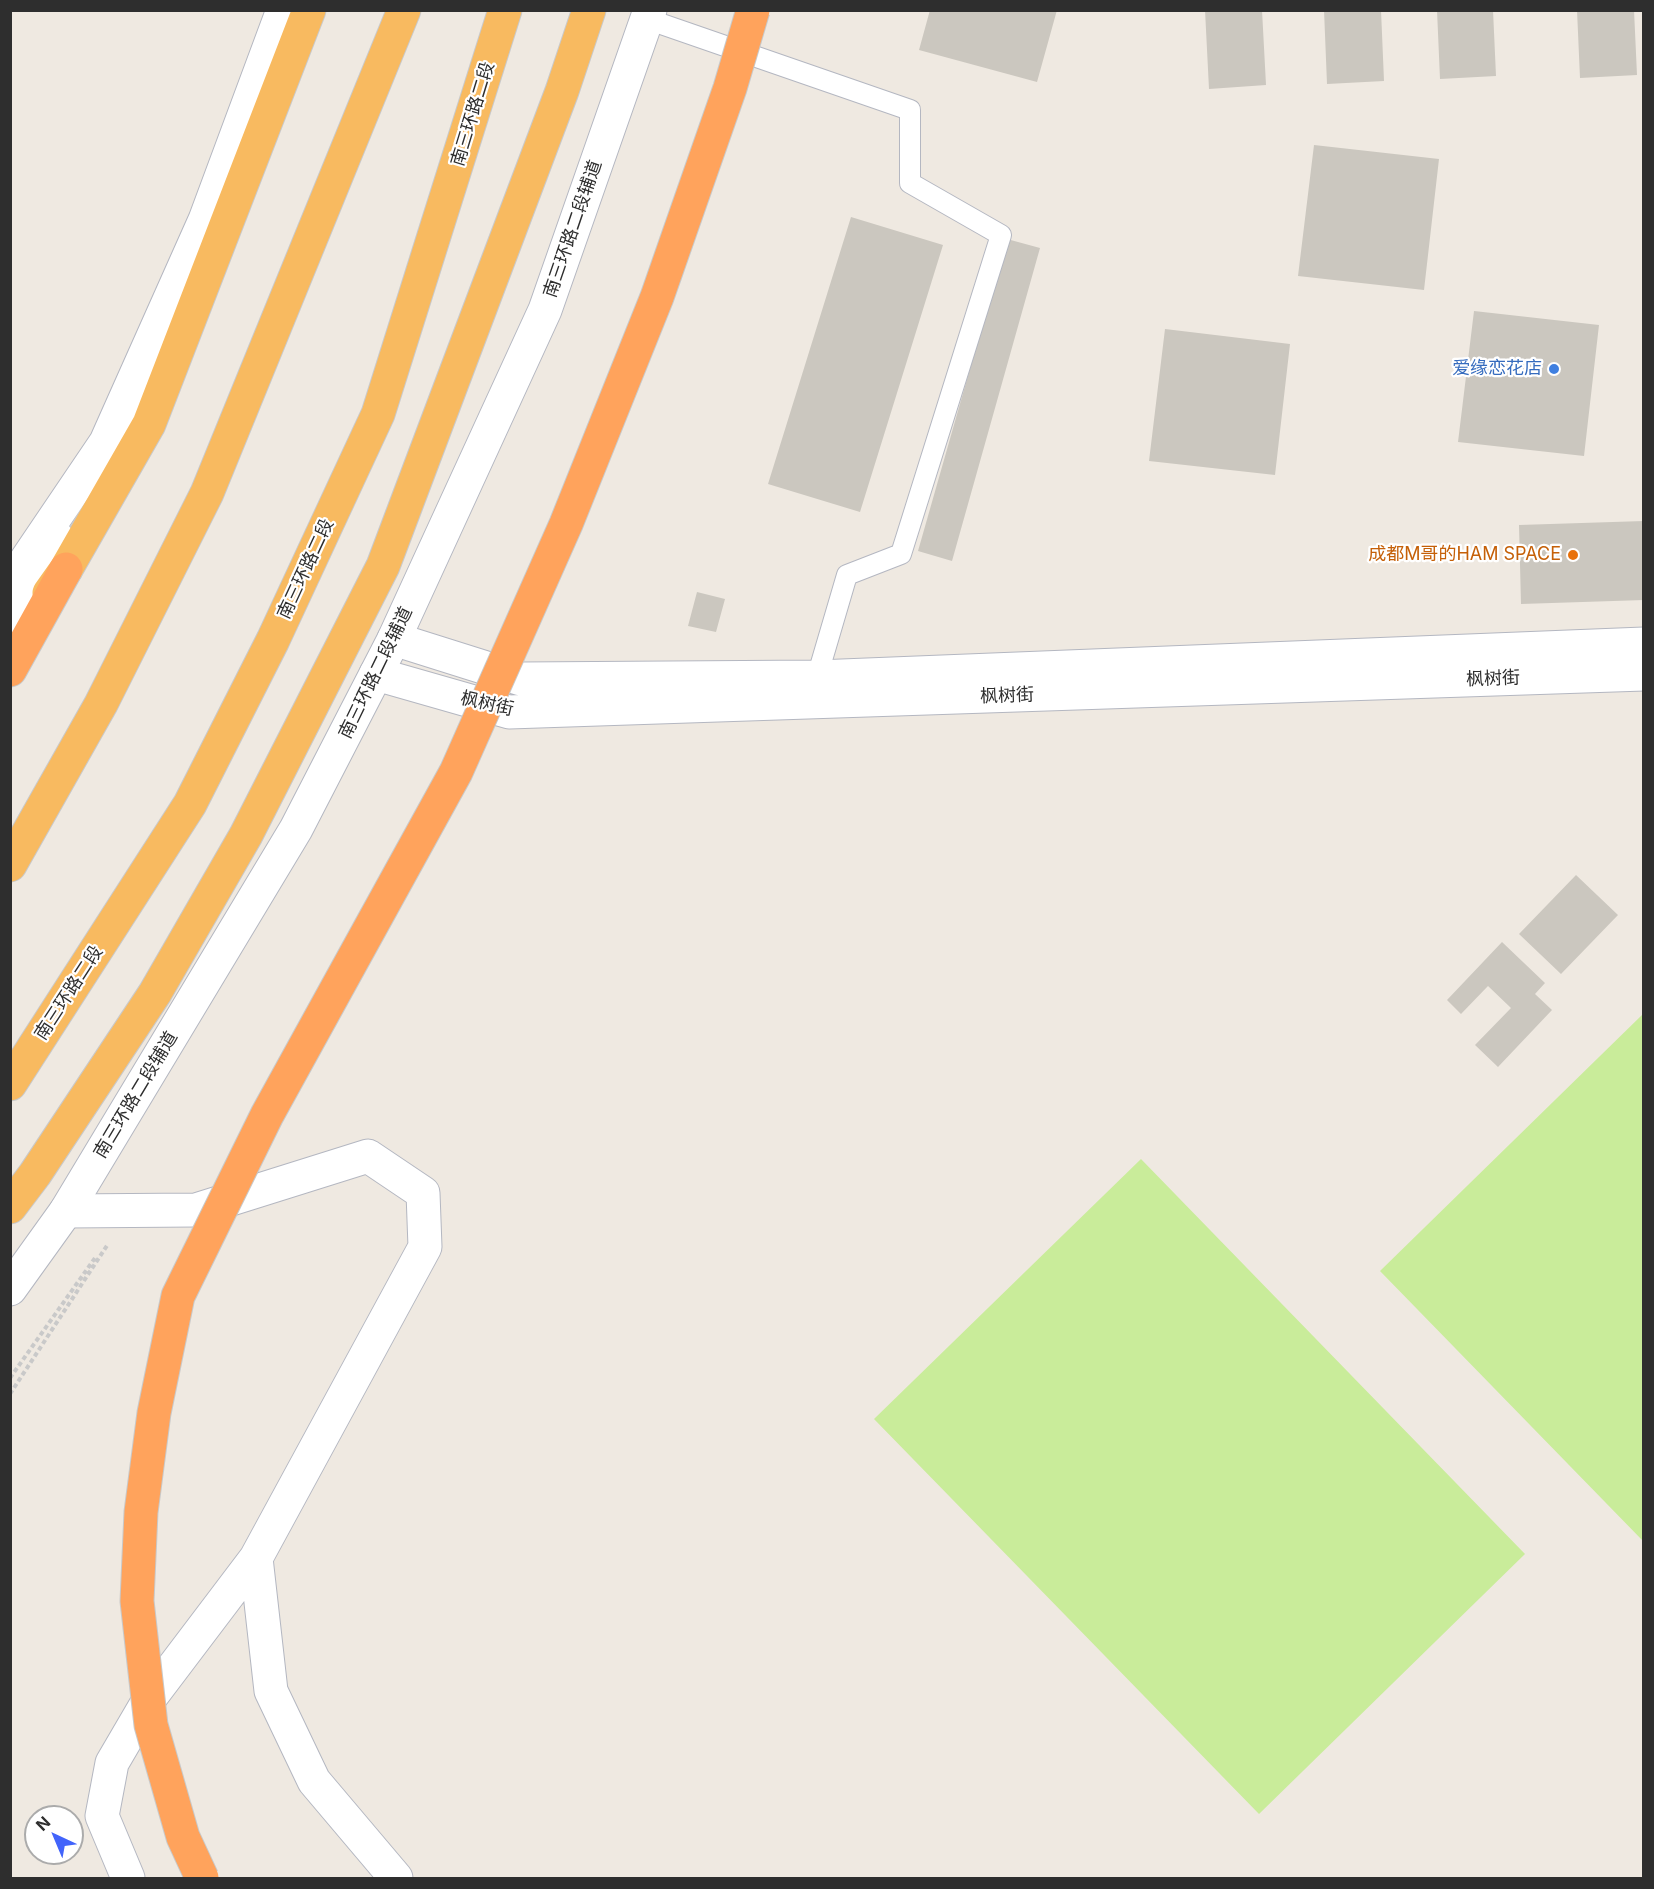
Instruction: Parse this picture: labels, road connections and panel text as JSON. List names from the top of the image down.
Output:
{
  "streets": {
    "highway": ["南三环路二段"],
    "street": ["南三环路二段辅道", "枫树街"]
  },
  "crossings": [
    ["南三环路二段辅道", "枫树街"]
  ],
  "places": ["爱缘恋花店", "成都M哥的HAM SPACE"],
  "north": "top left"
}
